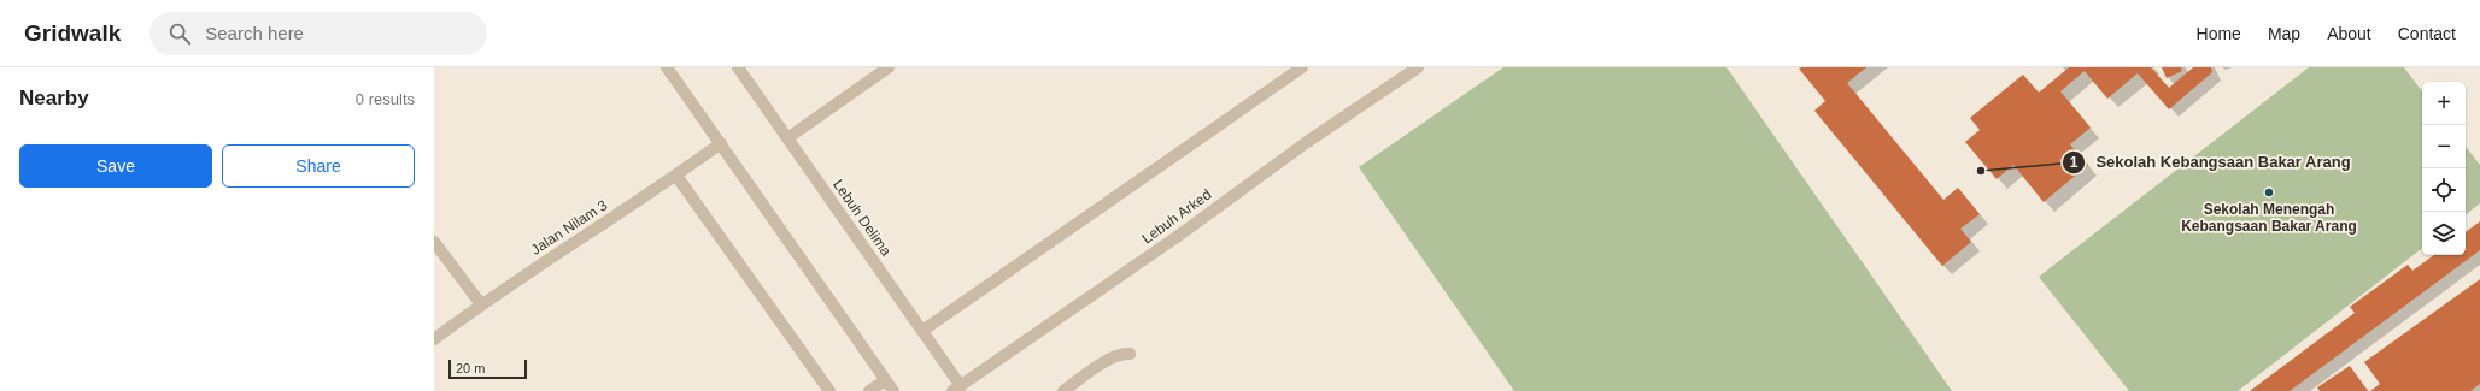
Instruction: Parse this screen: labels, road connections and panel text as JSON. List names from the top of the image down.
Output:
{
  "streets": {
    "street": ["Lebuh Arked", "Lebuh Delima", "Jalan Nilam 3"]
  },
  "crossings": [
    ["Lebuh Arked", "Lebuh Delima"]
  ],
  "places": ["Sekolah Kebangsaan Bakar Arang", "Sekolah Menengah Kebangsaan Bakar Arang"],
  "scale_bar": "20 m",
  "page": {
    "header": "Gridwalk",
    "search": "Search here",
    "nav": [
      "Home",
      "Map",
      "About",
      "Contact"
    ],
    "heading": ["Nearby", "0 results"],
    "map_buttons": ["+", "−"],
    "buttons": ["Save", "Share"],
    "scale": "20 m"
  }
}
